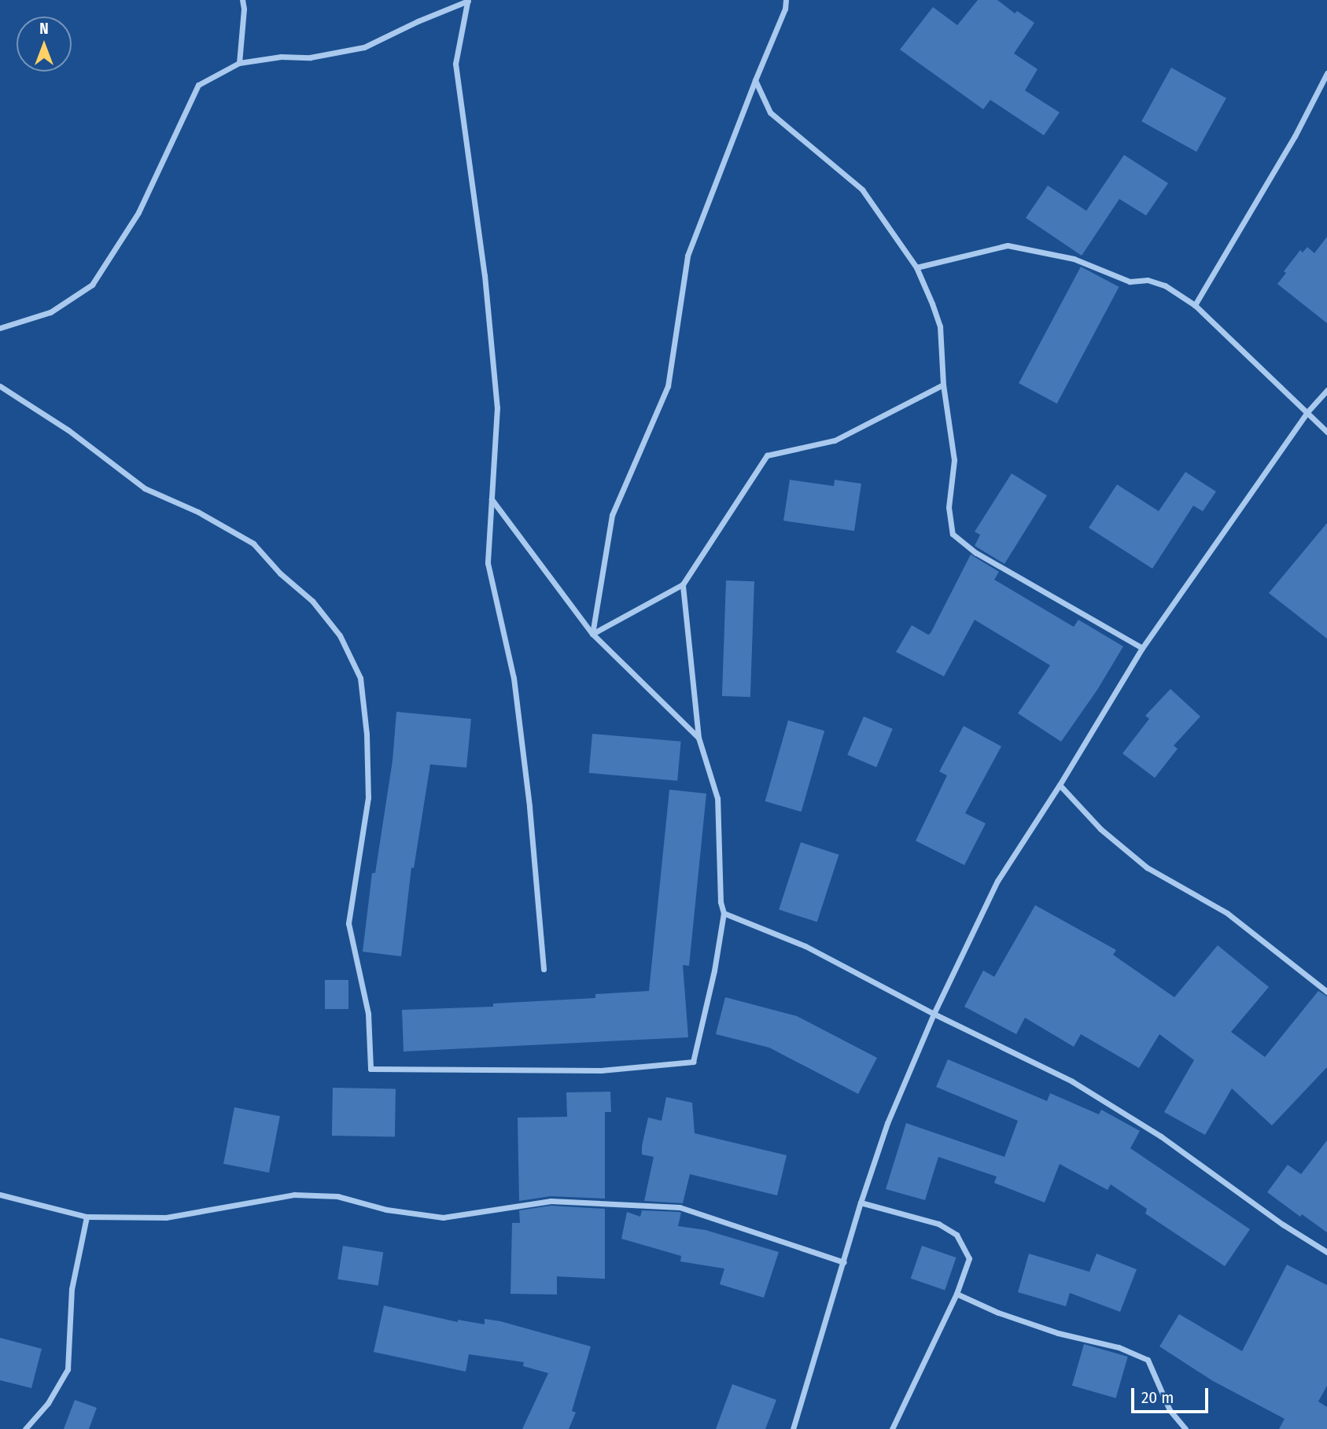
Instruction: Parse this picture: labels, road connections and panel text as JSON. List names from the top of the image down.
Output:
{
  "scale_bar": "20 m",
  "north": "top"
}
